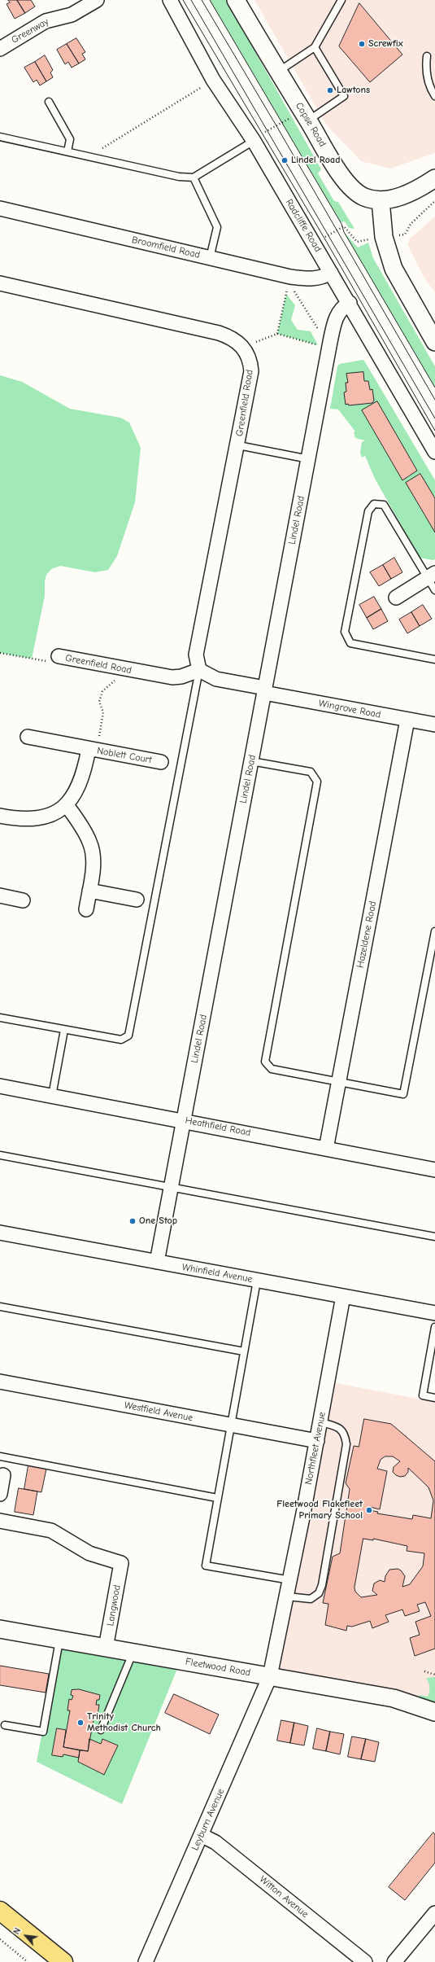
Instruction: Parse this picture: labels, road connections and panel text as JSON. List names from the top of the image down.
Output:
{
  "streets": {
    "street": [
      "Greenway",
      "Copse Road",
      "Radcliffe Road",
      "Broomfield Road",
      "Greenfield Road",
      "Lindel Road",
      "Wingrove Road",
      "Noblett Court",
      "Hazeldene Road",
      "Heathfield Road",
      "Whinfield Avenue",
      "Westfield Avenue",
      "Northfleet Avenue",
      "Langwood",
      "Fleetwood Road",
      "Leyburn Avenue",
      "Witton Avenue"
    ]
  },
  "crossings": [
    ["Radcliffe Road", "Broomfield Road"],
    ["Radcliffe Road", "Lindel Road"],
    ["Lindel Road", "Wingrove Road"],
    ["Lindel Road", "Heathfield Road"],
    ["Lindel Road", "Whinfield Avenue"],
    ["Wingrove Road", "Hazeldene Road"],
    ["Hazeldene Road", "Heathfield Road"],
    ["Whinfield Avenue", "Northfleet Avenue"],
    ["Westfield Avenue", "Northfleet Avenue"],
    ["Northfleet Avenue", "Fleetwood Road"],
    ["Northfleet Avenue", "Leyburn Avenue"],
    ["Langwood", "Fleetwood Road"],
    ["Fleetwood Road", "Leyburn Avenue"],
    ["Leyburn Avenue", "Witton Avenue"]
  ],
  "places": [
    "Screwfix",
    "Lawtons",
    "Lindel Road",
    "One Stop",
    "Fleetwood Flakefleet Primary School",
    "Trinity Methodist Church"
  ],
  "north": "top left"
}
